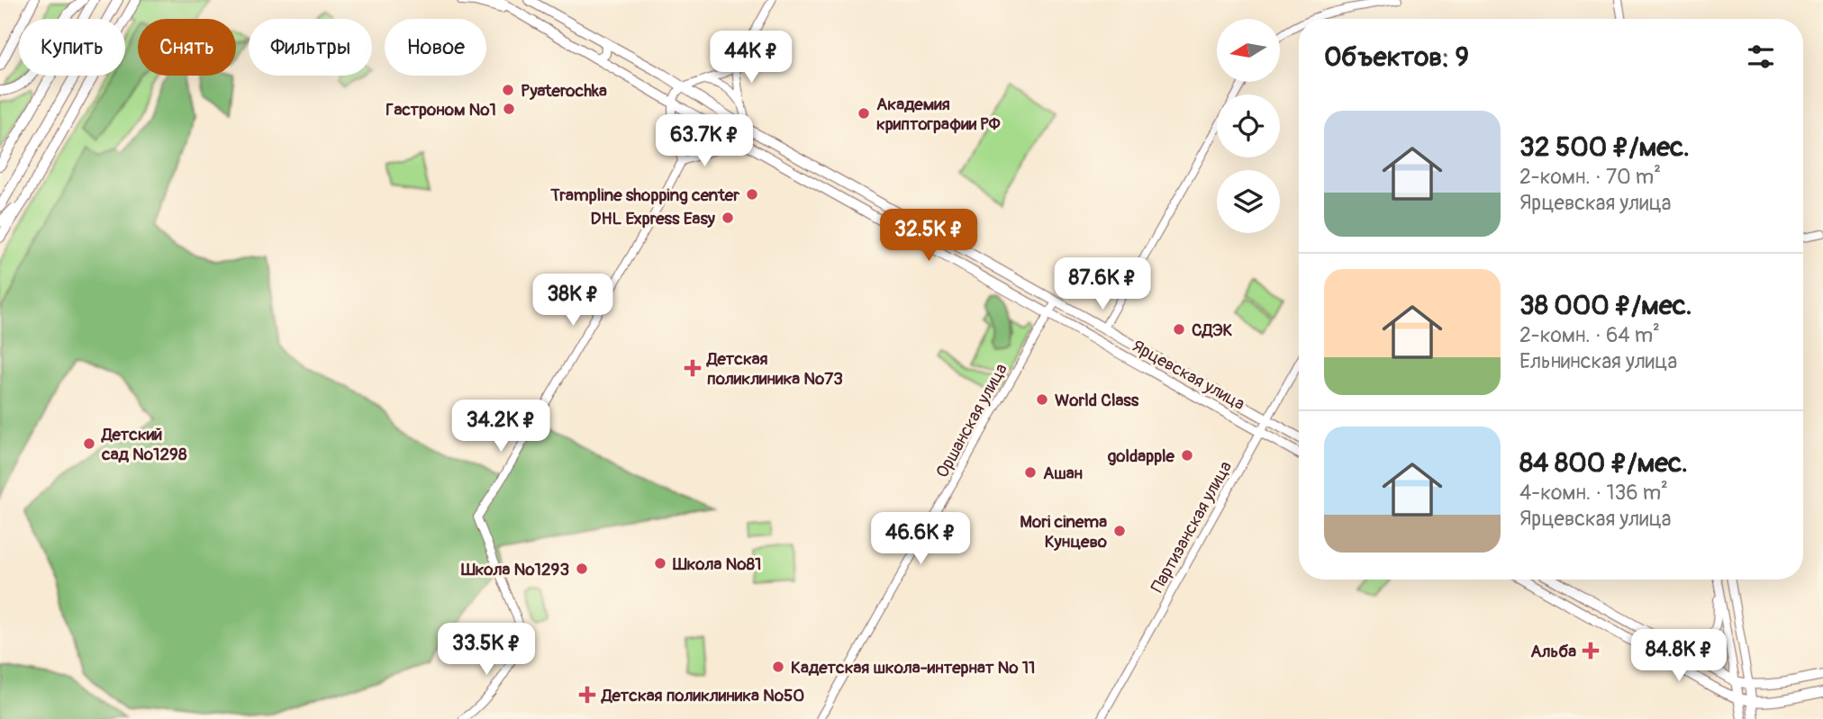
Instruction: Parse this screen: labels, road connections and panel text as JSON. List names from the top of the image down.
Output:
{
  "streets": {
    "main road": ["Ярцевская улица"],
    "street": ["Оршанская улица", "Партизанская улица"]
  },
  "crossings": [
    ["Ярцевская улица", "Оршанская улица"],
    ["Ярцевская улица", "Партизанская улица"]
  ],
  "places": {
    "other": [
      "Pyaterochka",
      "Гастроном №1",
      "Академия криптографии РФ",
      "Trampline shopping center",
      "DHL Express Easy",
      "СДЭК",
      "World Class",
      "Детский сад №1298",
      "goldapple",
      "Ашан",
      "Mori cinema Кунцево",
      "Школа №81",
      "Школа №1293",
      "Кадетская школа-интернат № 11"
    ],
    "health": ["Детская поликлиника №73", "Альба", "Детская поликлиника №50"]
  },
  "north": "left",
  "page": {
    "chip": [
      "Купить",
      "Снять",
      "Фильтры",
      "Новое"
    ],
    "heading": "Объектов: 9",
    "price": [
      "44K ₽",
      "63.7K ₽",
      "32.5K ₽",
      "87.6K ₽",
      "38K ₽",
      "34.2K ₽",
      "46.6K ₽",
      "33.5K ₽",
      "84.8K ₽"
    ],
    "list": [
      {
        "name": "32 500 ₽/мес.",
        "note": "2-комн. · 70 m² · Ярцевская улица"
      },
      {
        "name": "38 000 ₽/мес.",
        "note": "2-комн. · 64 m² · Ельнинская улица"
      },
      {
        "name": "84 800 ₽/мес.",
        "note": "4-комн. · 136 m² · Ярцевская улица"
      }
    ]
  }
}
